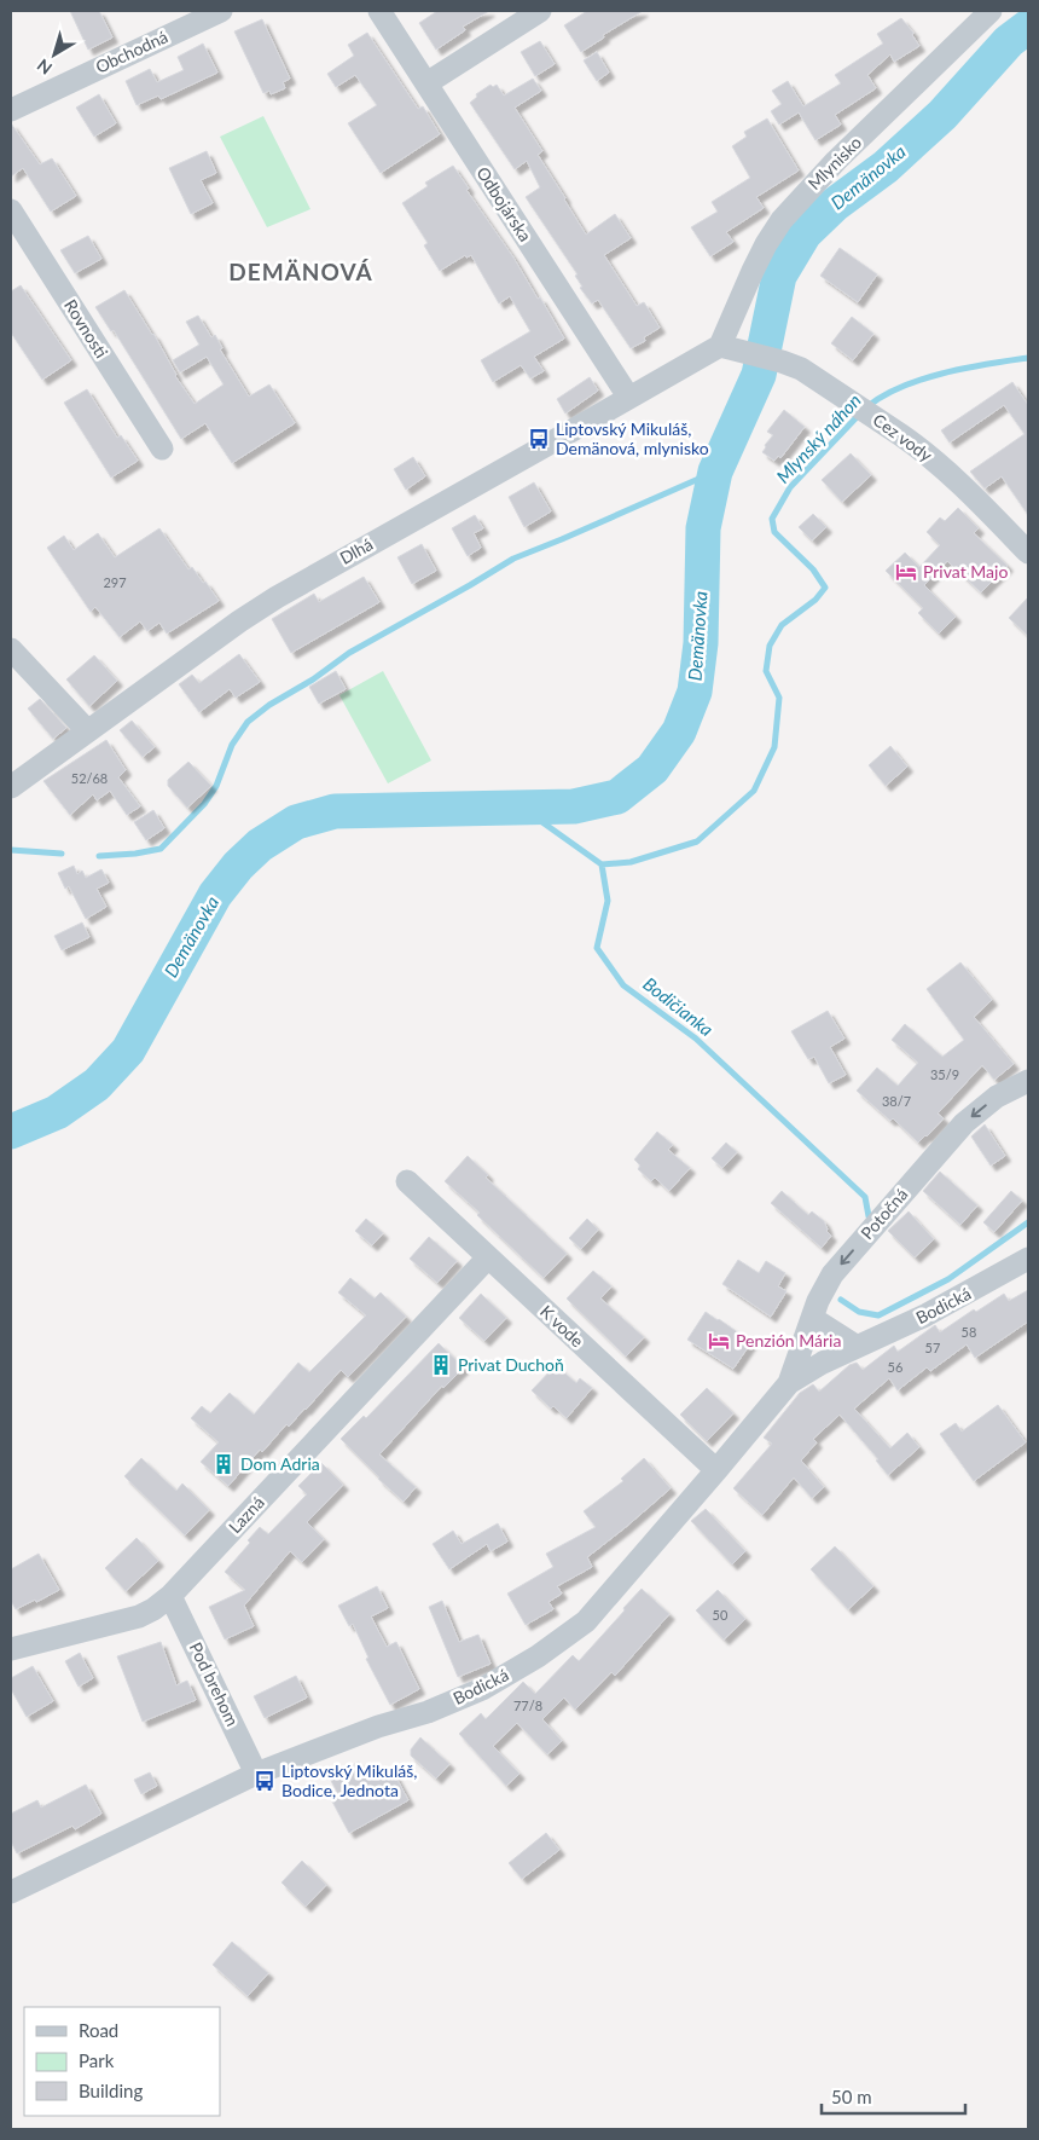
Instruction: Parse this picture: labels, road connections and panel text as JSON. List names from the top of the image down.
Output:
{
  "streets": {
    "street": [
      "Obchodná",
      "Mlynisko",
      "Odbojárska",
      "Rovnosti",
      "Cez vody",
      "Dlhá",
      "Potočná",
      "Bodická",
      "K vode",
      "Lazná",
      "Pod brehom"
    ]
  },
  "crossings": [
    ["Mlynisko", "Cez vody"],
    ["Mlynisko", "Dlhá"],
    ["Odbojárska", "Dlhá"],
    ["Cez vody", "Dlhá"],
    ["Potočná", "Bodická"],
    ["Bodická", "K vode"],
    ["Bodická", "Pod brehom"],
    ["K vode", "Lazná"],
    ["Lazná", "Pod brehom"]
  ],
  "one_way": ["Potočná"],
  "districts": ["DEMÄNOVÁ"],
  "water": ["Demänovka", "Mlynský náhon", "Bodičianka"],
  "places": {
    "bus stop": ["Liptovský Mikuláš, Demänová, mlynisko", "Liptovský Mikuláš, Bodice, Jednota"],
    "hotel": ["Privat Majo", "Penzión Mária"],
    "building": ["Privat Duchoň", "Dom Adria"]
  },
  "house_numbers": [
    "297",
    "52/68",
    "35/9",
    "38/7",
    "58",
    "57",
    "56",
    "50",
    "77/8"
  ],
  "legend": ["Road", "Park", "Building"],
  "scale_bar": "50 m",
  "north": "bottom left"
}
